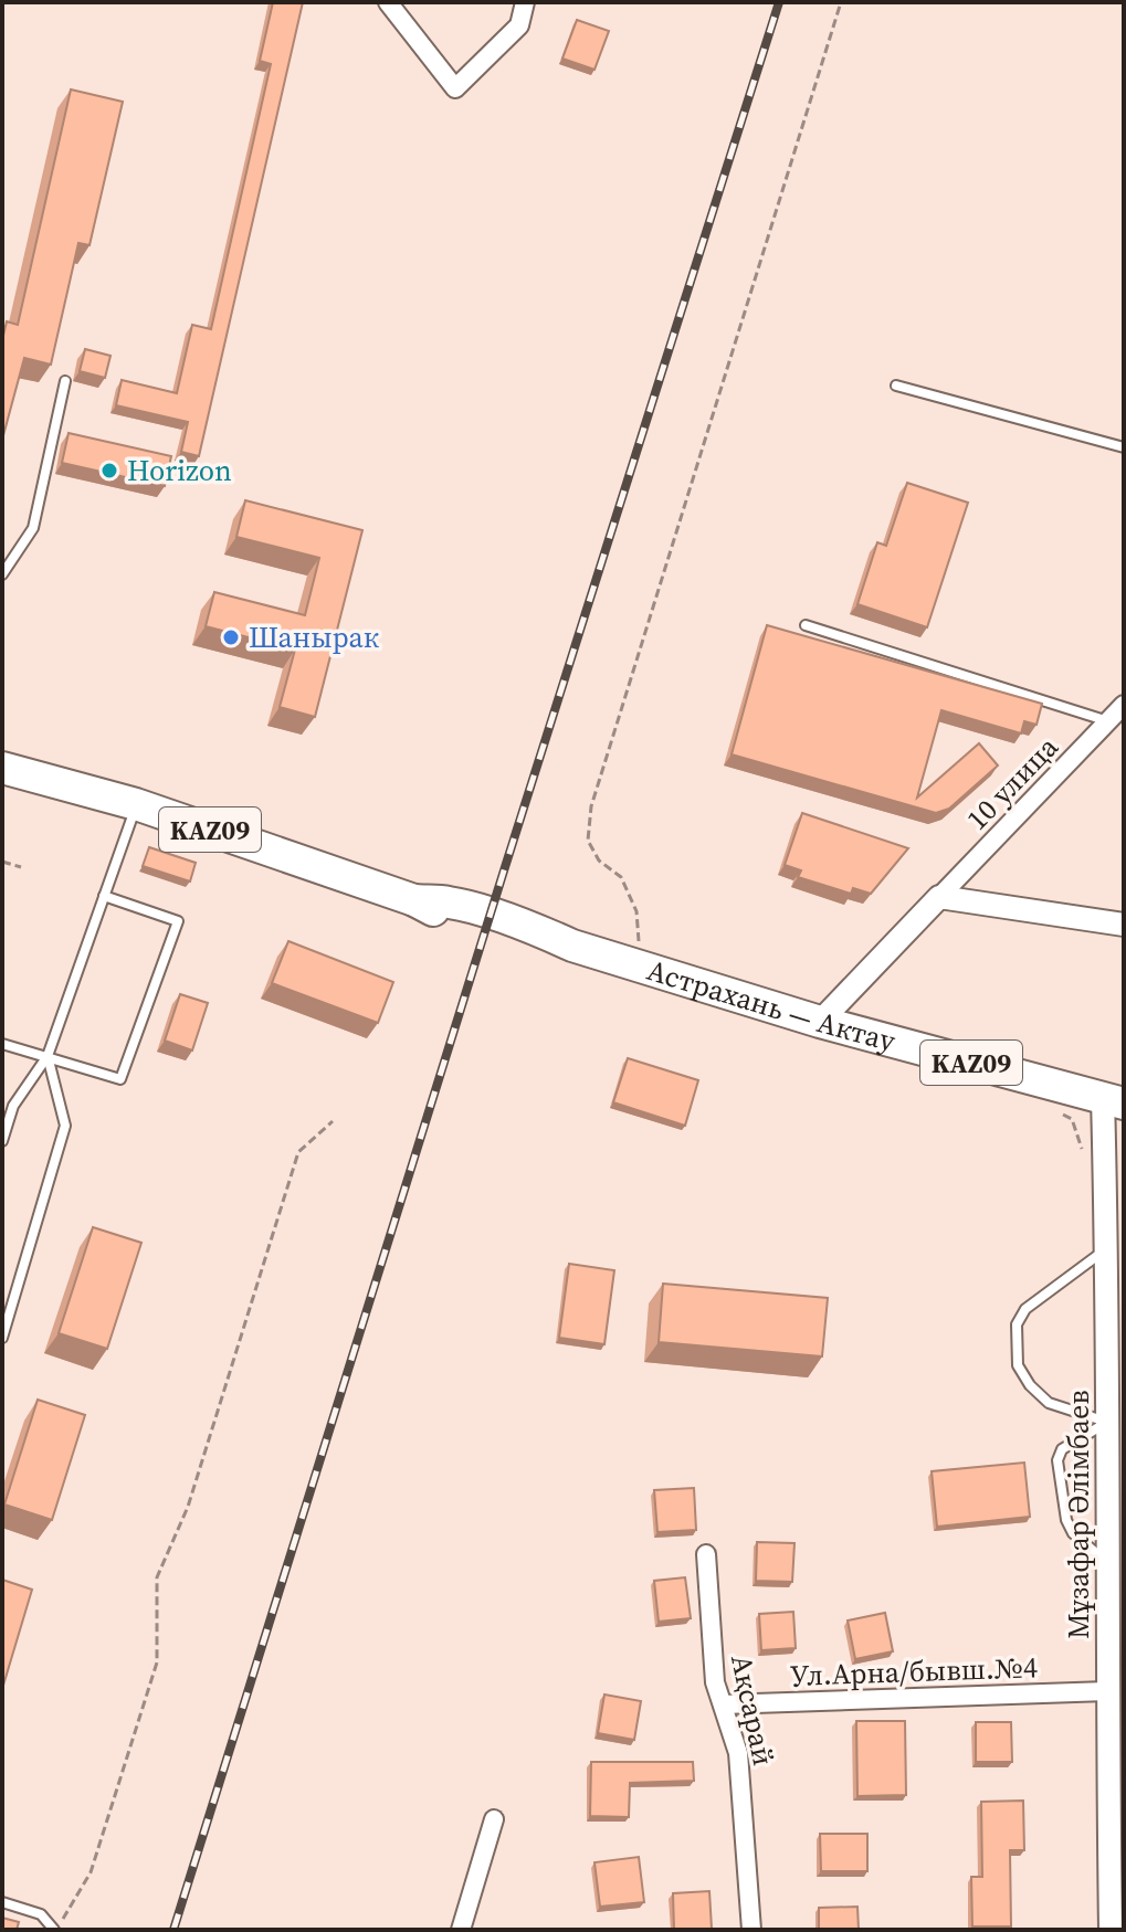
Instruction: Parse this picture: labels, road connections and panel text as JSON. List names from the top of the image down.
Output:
{
  "streets": {
    "highway": ["KAZ09", "Астрахань — Актау"],
    "street": [
      "10 улица",
      "Мұзафар Әлімбаев",
      "Ул.Арна/бывш.№4",
      "Ақсарай"
    ]
  },
  "crossings": [
    ["Астрахань — Актау", "Мұзафар Әлімбаев"],
    ["Мұзафар Әлімбаев", "Ул.Арна/бывш.№4"],
    ["Ул.Арна/бывш.№4", "Ақсарай"]
  ],
  "places": ["Horizon", "Шанырак"]
}
